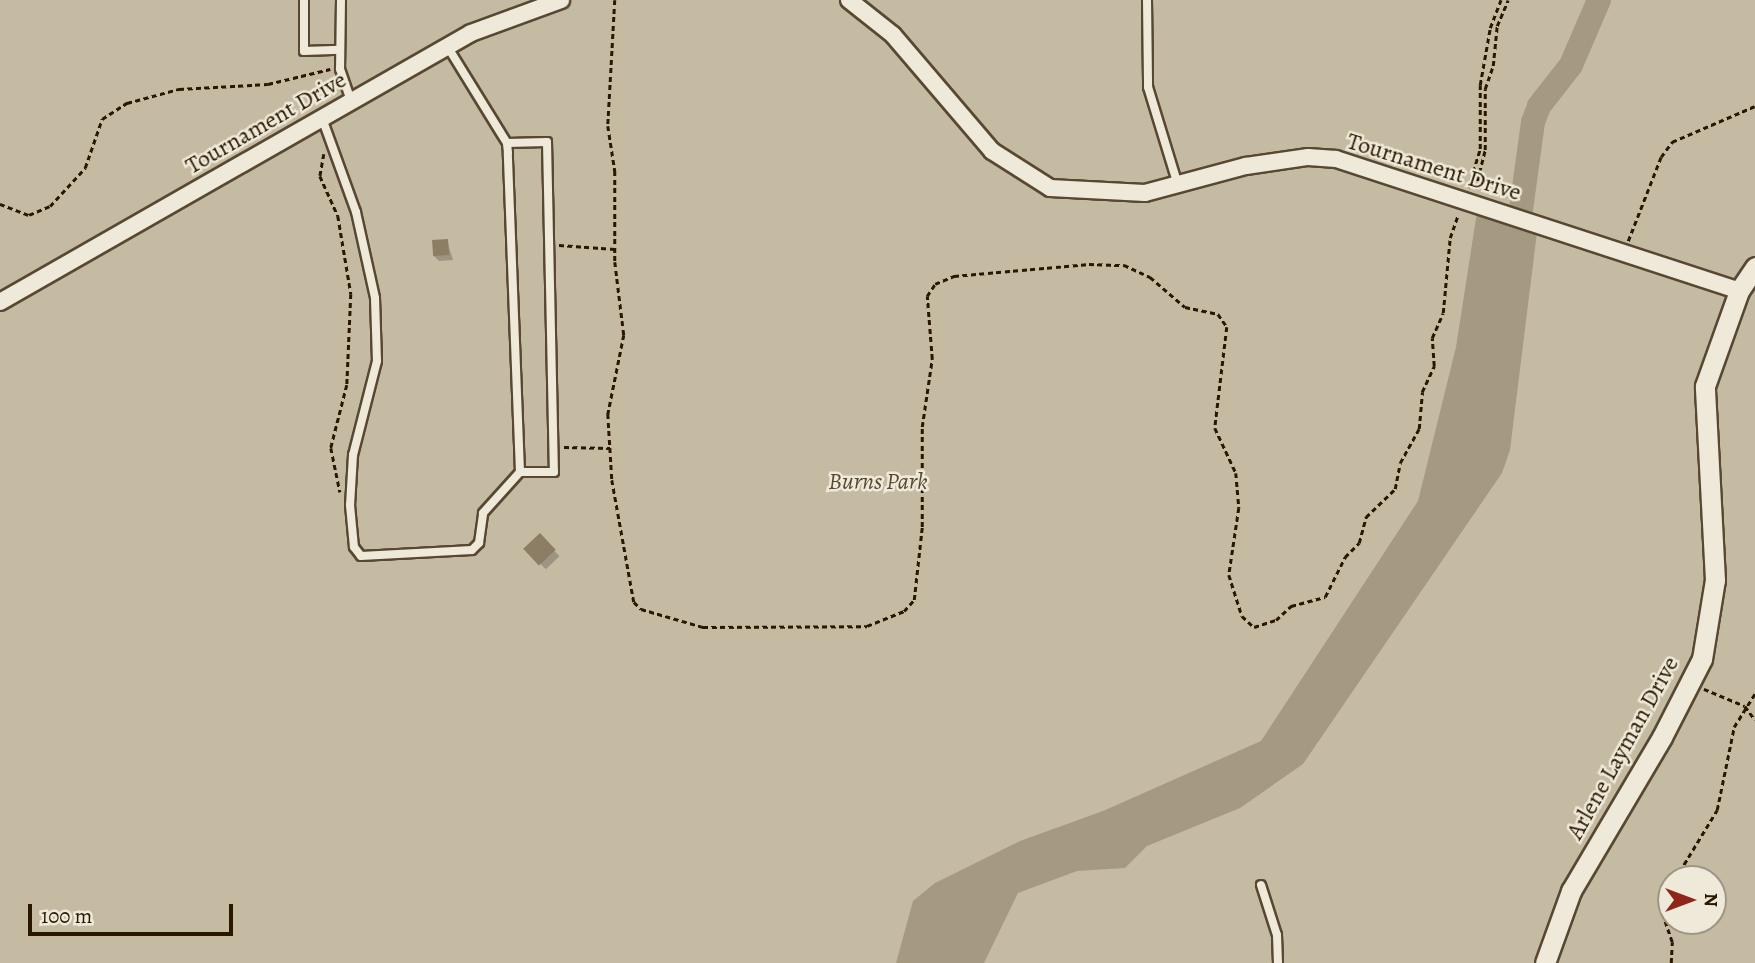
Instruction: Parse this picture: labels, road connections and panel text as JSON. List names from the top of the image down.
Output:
{
  "streets": {
    "street": ["Tournament Drive", "Arlene Layman Drive"]
  },
  "crossings": [
    ["Tournament Drive", "Arlene Layman Drive"]
  ],
  "parks": ["Burns Park"],
  "scale_bar": "100 m",
  "north": "right"
}
